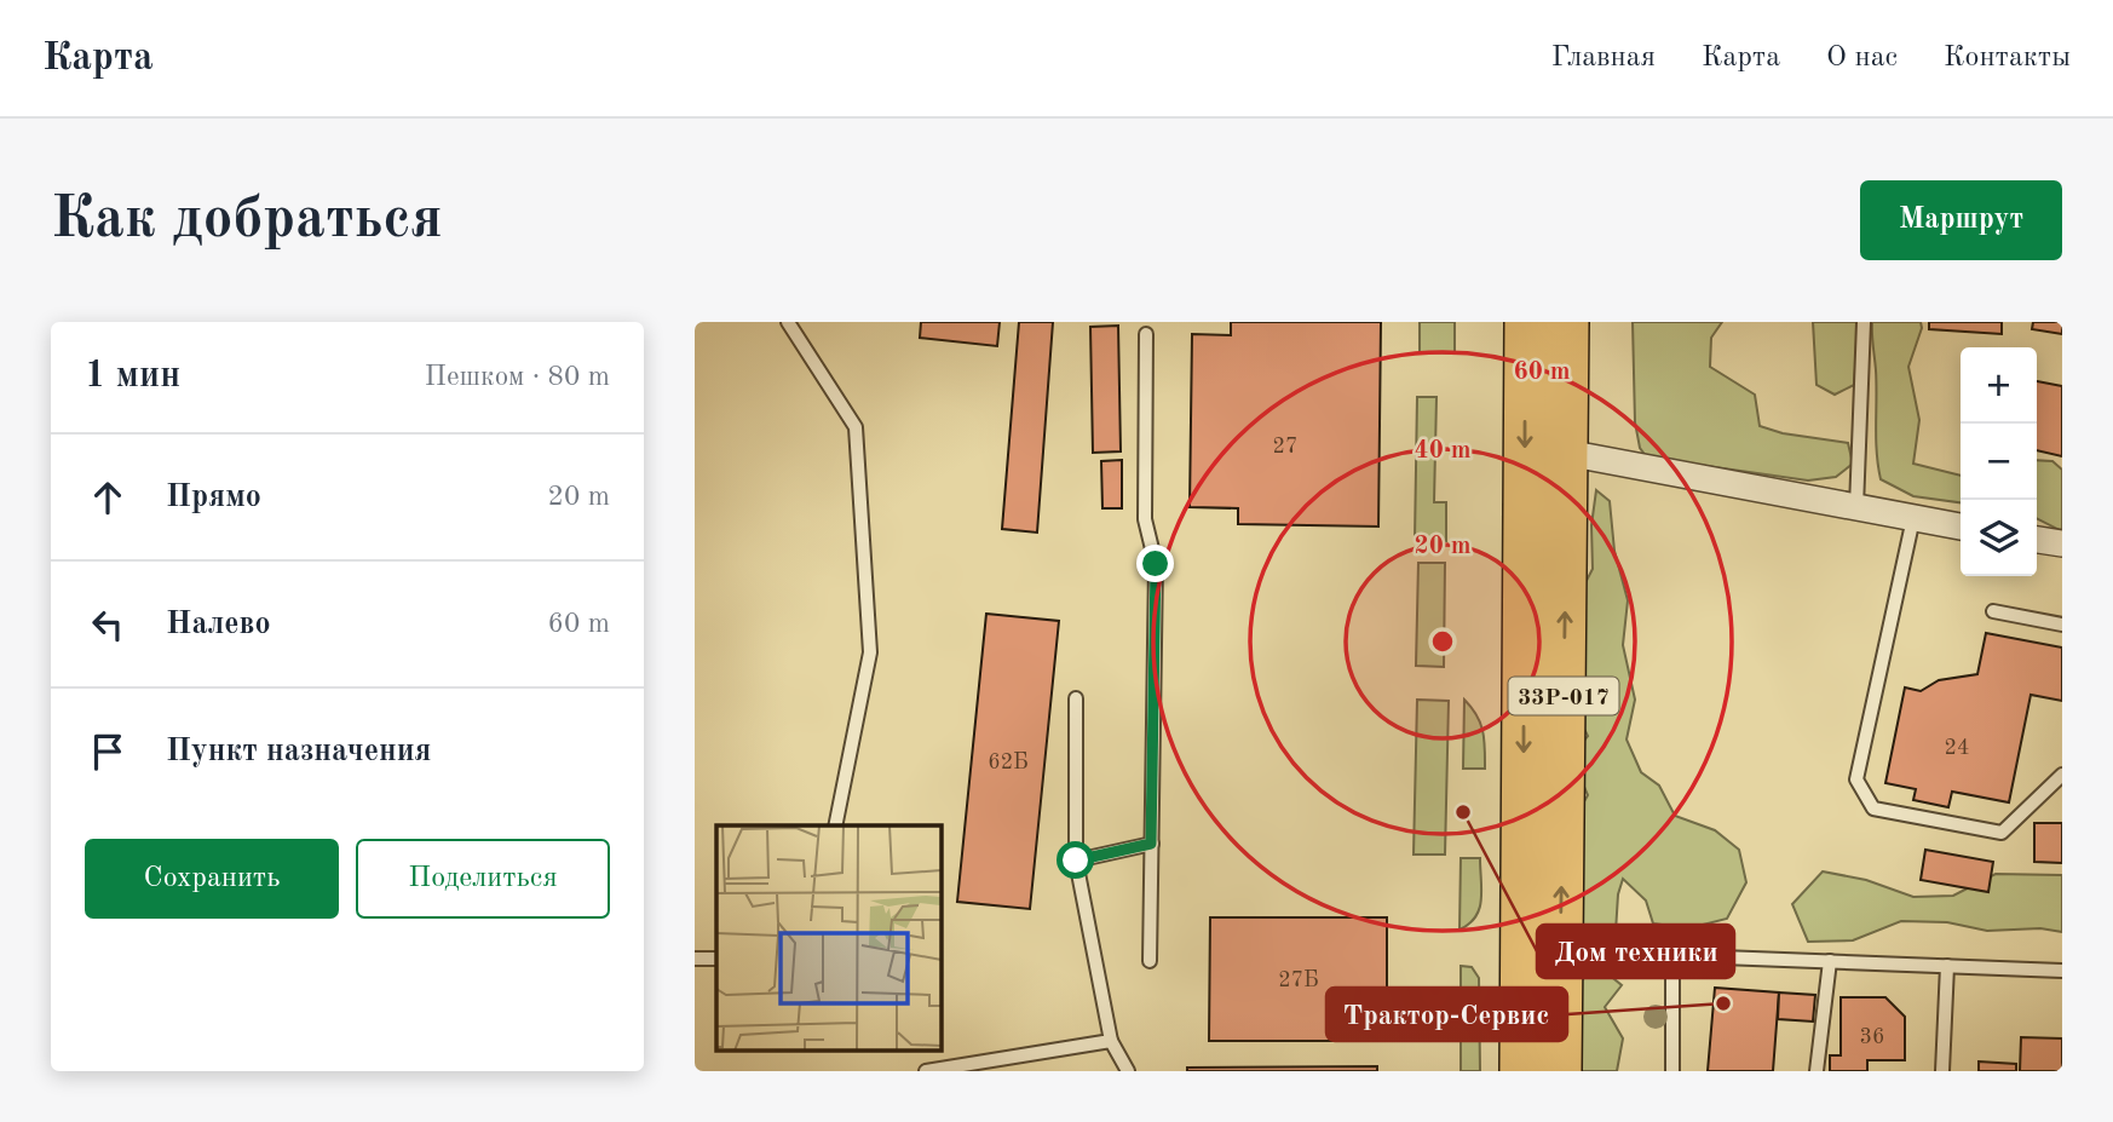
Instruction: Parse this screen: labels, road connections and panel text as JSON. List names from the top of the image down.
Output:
{
  "streets": {
    "highway": ["33Р-017"]
  },
  "places": ["Дом техники", "Трактор-Сервис"],
  "house_numbers": [
    "27",
    "24",
    "62Б",
    "27Б",
    "36"
  ],
  "page": {
    "header": "Карта",
    "nav": [
      "Главная",
      "Карта",
      "О нас",
      "Контакты"
    ],
    "buttons": [
      "Маршрут",
      ["Сохранить", "Поделиться"]
    ],
    "title": "Как добраться",
    "heading": ["1 мин", "Пешком · 80 m"],
    "map_buttons": ["+", "−"],
    "list": [
      ["Прямо", "20 m"],
      ["Налево", "60 m"],
      "Пункт назначения"
    ]
  },
  "rings": ["60 m", "40 m", "20 m"]
}
